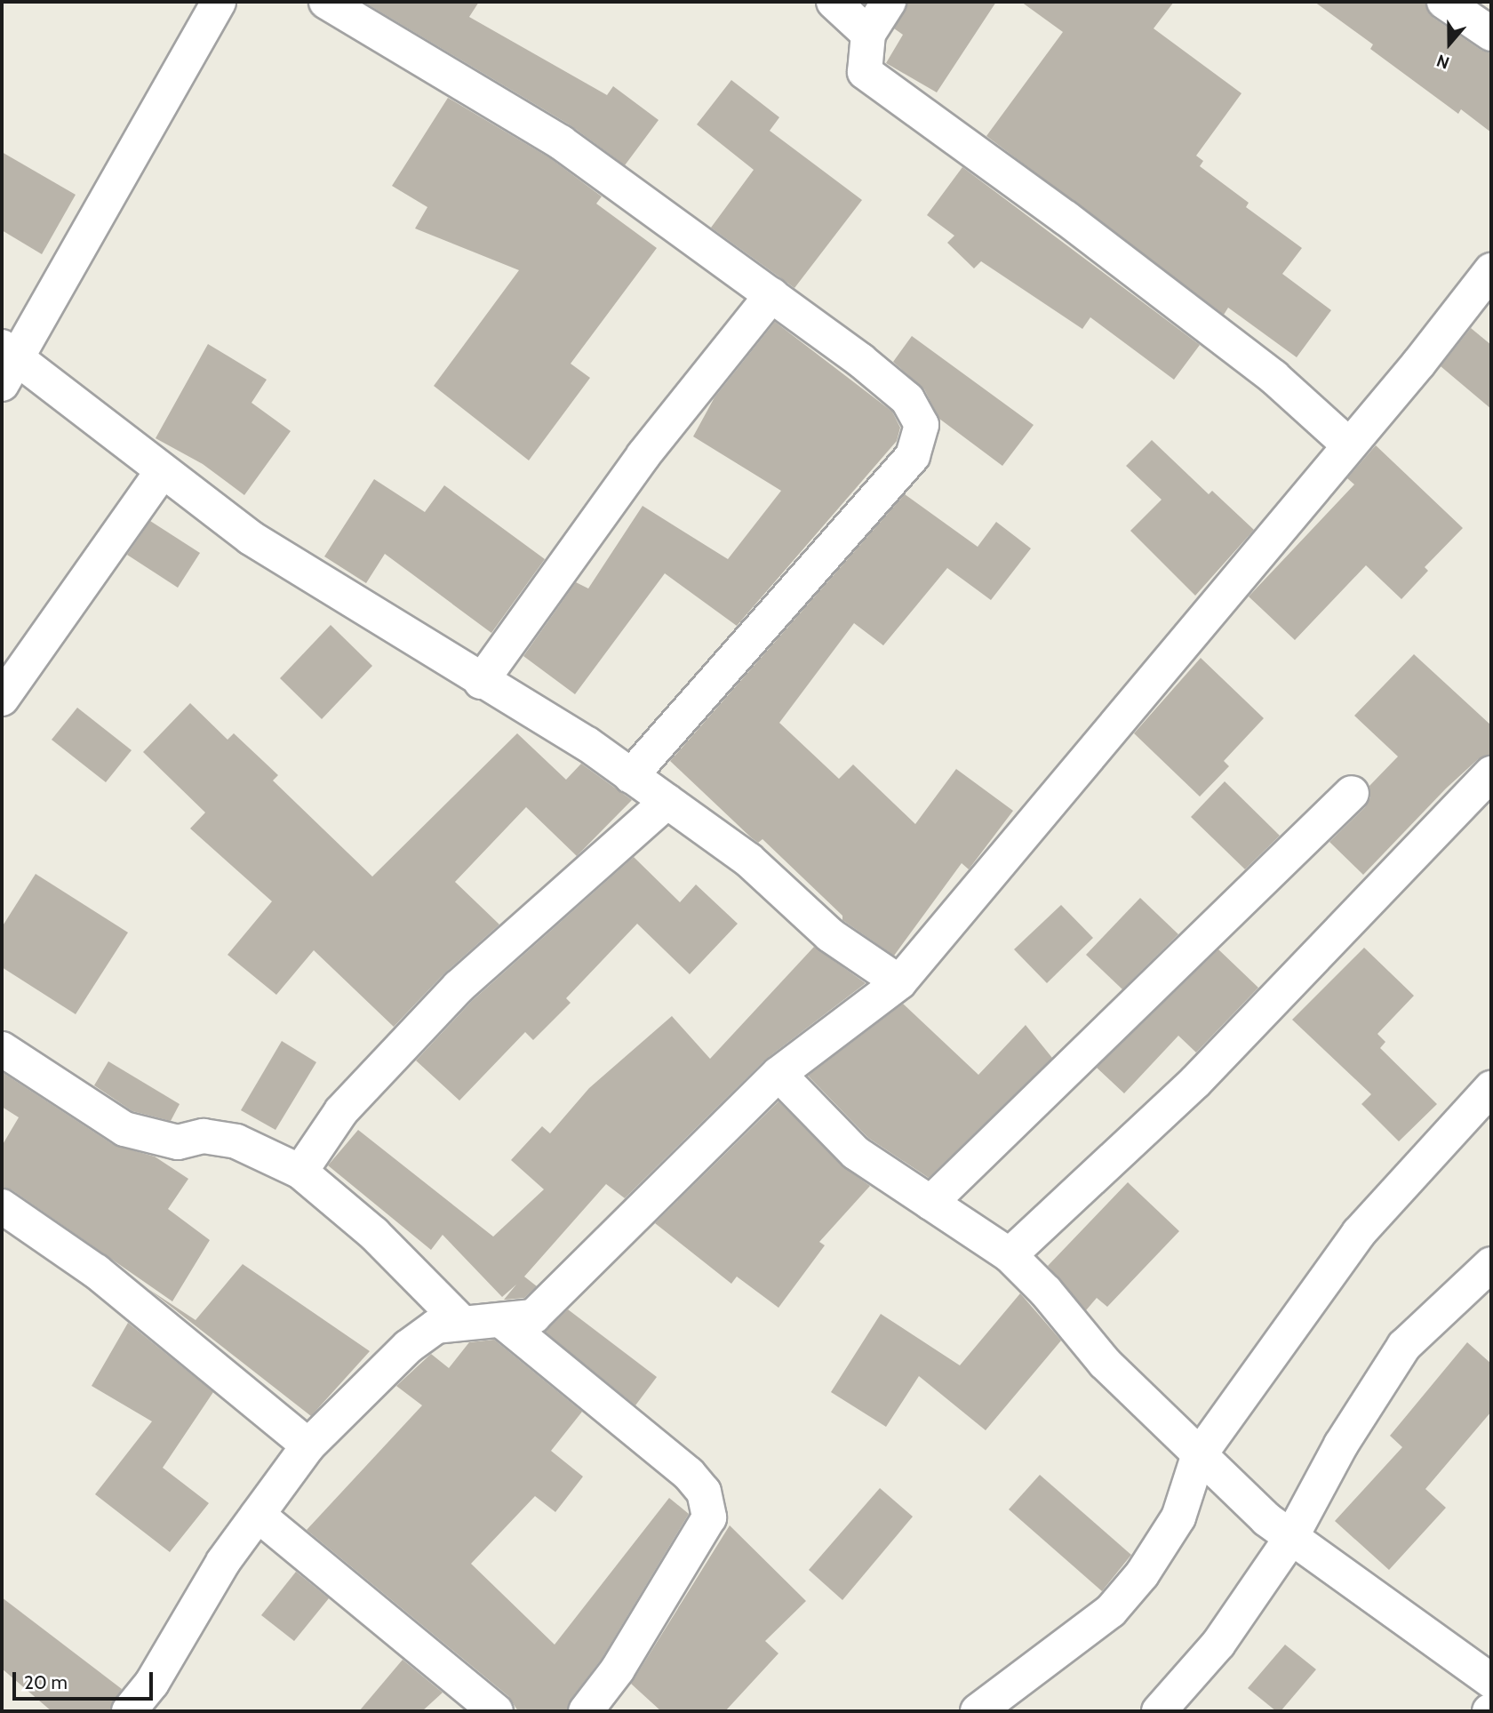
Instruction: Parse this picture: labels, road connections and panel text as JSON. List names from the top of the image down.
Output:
{
  "scale_bar": "20 m",
  "north": "bottom"
}
